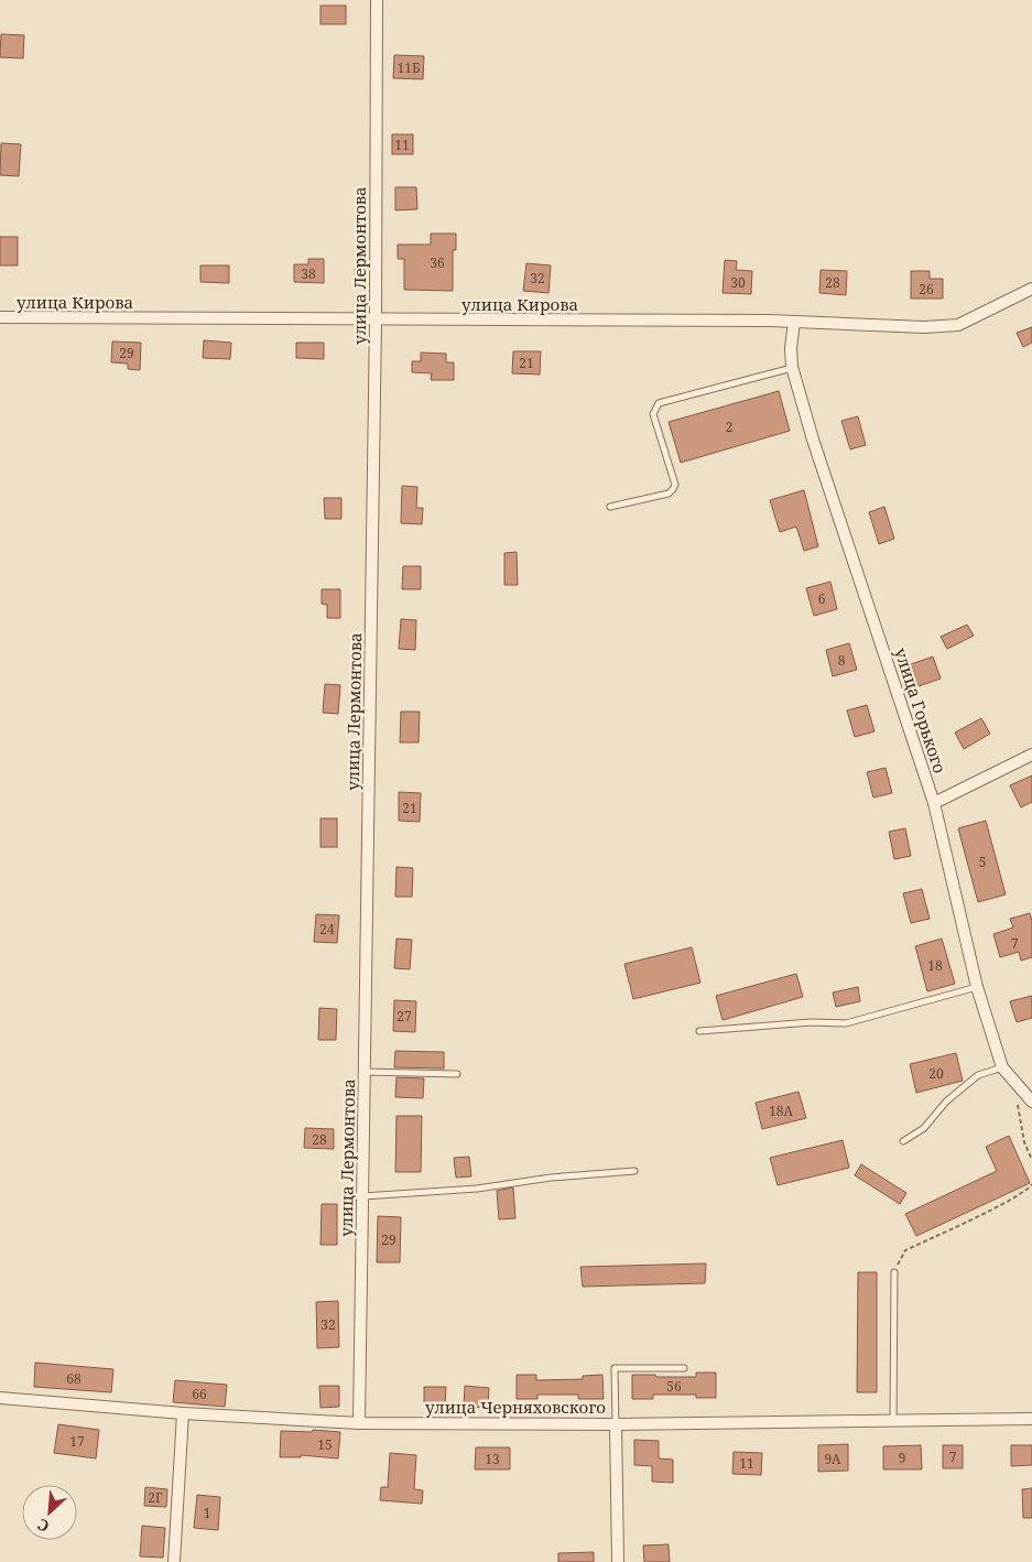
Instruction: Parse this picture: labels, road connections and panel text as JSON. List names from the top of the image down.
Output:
{
  "streets": {
    "street": [
      "улица Лермонтова",
      "улица Кирова",
      "улица Горького",
      "улица Черняховского"
    ]
  },
  "crossings": [
    ["улица Лермонтова", "улица Кирова"],
    ["улица Лермонтова", "улица Черняховского"],
    ["улица Кирова", "улица Горького"]
  ],
  "house_numbers": [
    "11Б",
    "11",
    "36",
    "38",
    "32",
    "30",
    "28",
    "26",
    "29",
    "21",
    "2",
    "6",
    "8",
    "21",
    "5",
    "24",
    "7",
    "18",
    "27",
    "20",
    "18А",
    "28",
    "29",
    "32",
    "68",
    "56",
    "66",
    "17",
    "15",
    "7",
    "9",
    "13",
    "9А",
    "11",
    "2Г",
    "1"
  ],
  "north": "bottom left"
}
